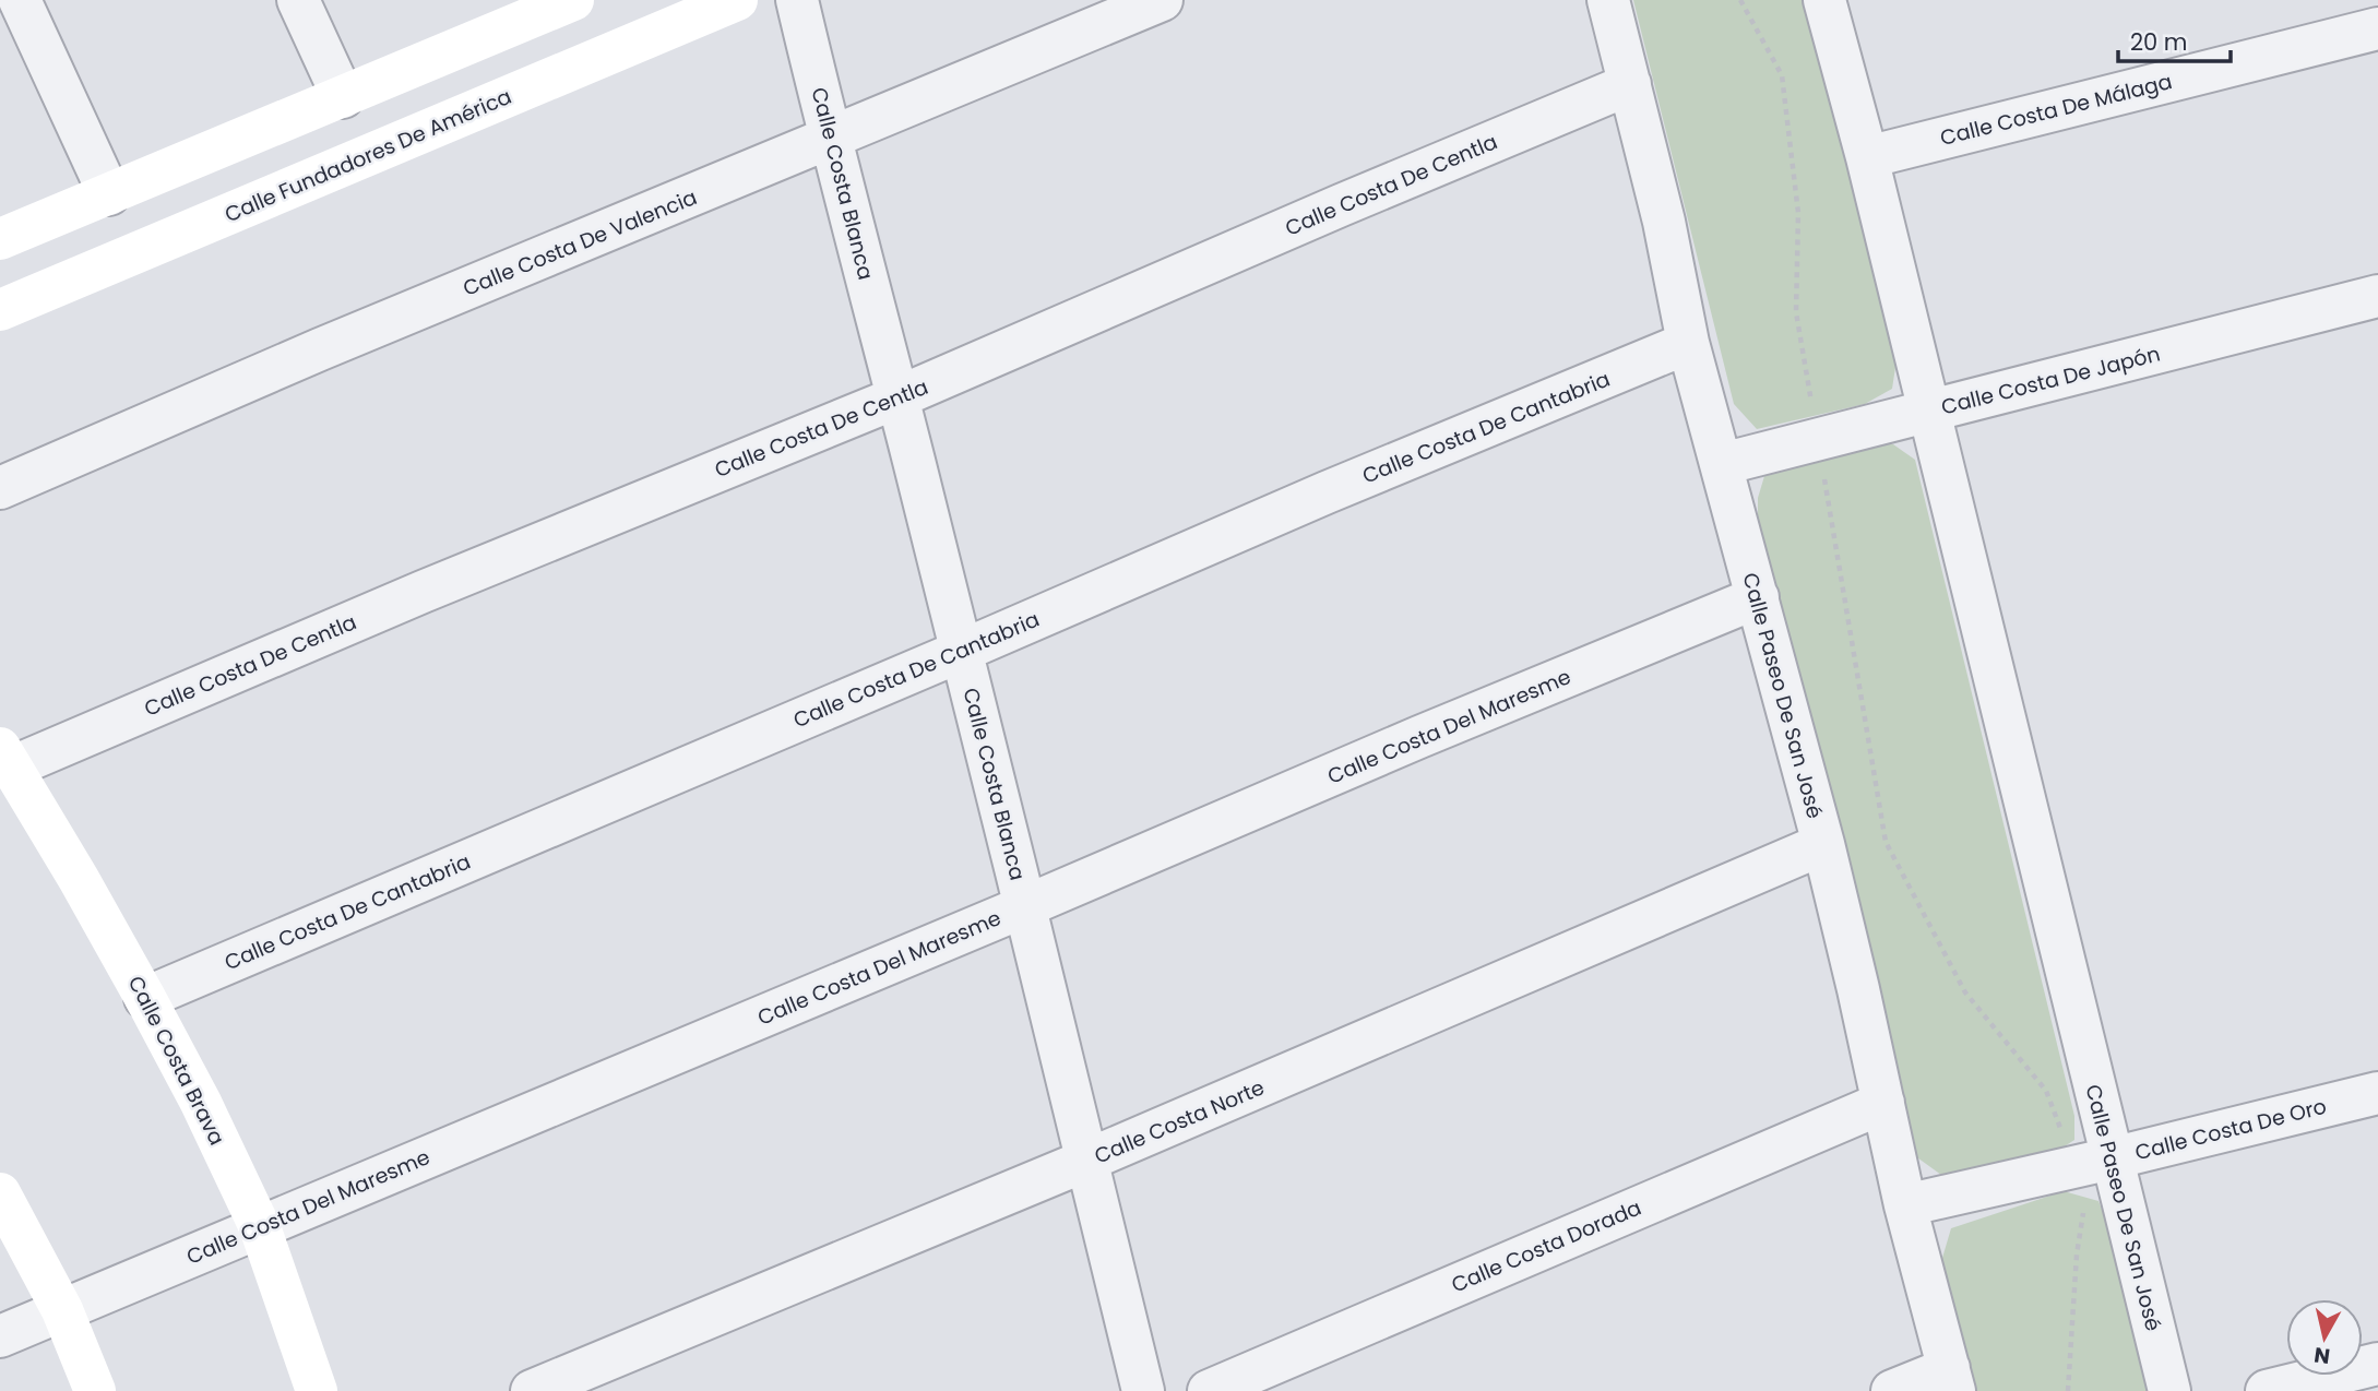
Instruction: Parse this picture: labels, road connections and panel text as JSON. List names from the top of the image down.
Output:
{
  "streets": {
    "main road": ["Calle Fundadores De América", "Calle Costa Brava"],
    "street": [
      "Calle Costa De Málaga",
      "Calle Costa Blanca",
      "Calle Costa De Centla",
      "Calle Costa De Valencia",
      "Calle Costa De Japón",
      "Calle Costa De Cantabria",
      "Calle Paseo De San José",
      "Calle Costa Del Maresme",
      "Calle Costa Norte",
      "Calle Costa De Oro",
      "Calle Costa Dorada"
    ]
  },
  "crossings": [
    ["Calle Costa De Málaga", "Calle Paseo De San José"],
    ["Calle Costa Blanca", "Calle Costa De Centla"],
    ["Calle Costa Blanca", "Calle Costa De Valencia"],
    ["Calle Costa Blanca", "Calle Costa De Cantabria"],
    ["Calle Costa Blanca", "Calle Costa Del Maresme"],
    ["Calle Costa Blanca", "Calle Costa Norte"],
    ["Calle Costa De Centla", "Calle Paseo De San José"],
    ["Calle Costa De Centla", "Calle Costa Brava"],
    ["Calle Costa De Japón", "Calle Paseo De San José"],
    ["Calle Costa De Cantabria", "Calle Paseo De San José"],
    ["Calle Costa De Cantabria", "Calle Costa Brava"],
    ["Calle Paseo De San José", "Calle Costa Del Maresme"],
    ["Calle Paseo De San José", "Calle Costa Norte"],
    ["Calle Paseo De San José", "Calle Costa De Oro"],
    ["Calle Paseo De San José", "Calle Costa Dorada"],
    ["Calle Costa Del Maresme", "Calle Costa Brava"]
  ],
  "scale_bar": "20 m",
  "north": "bottom"
}
